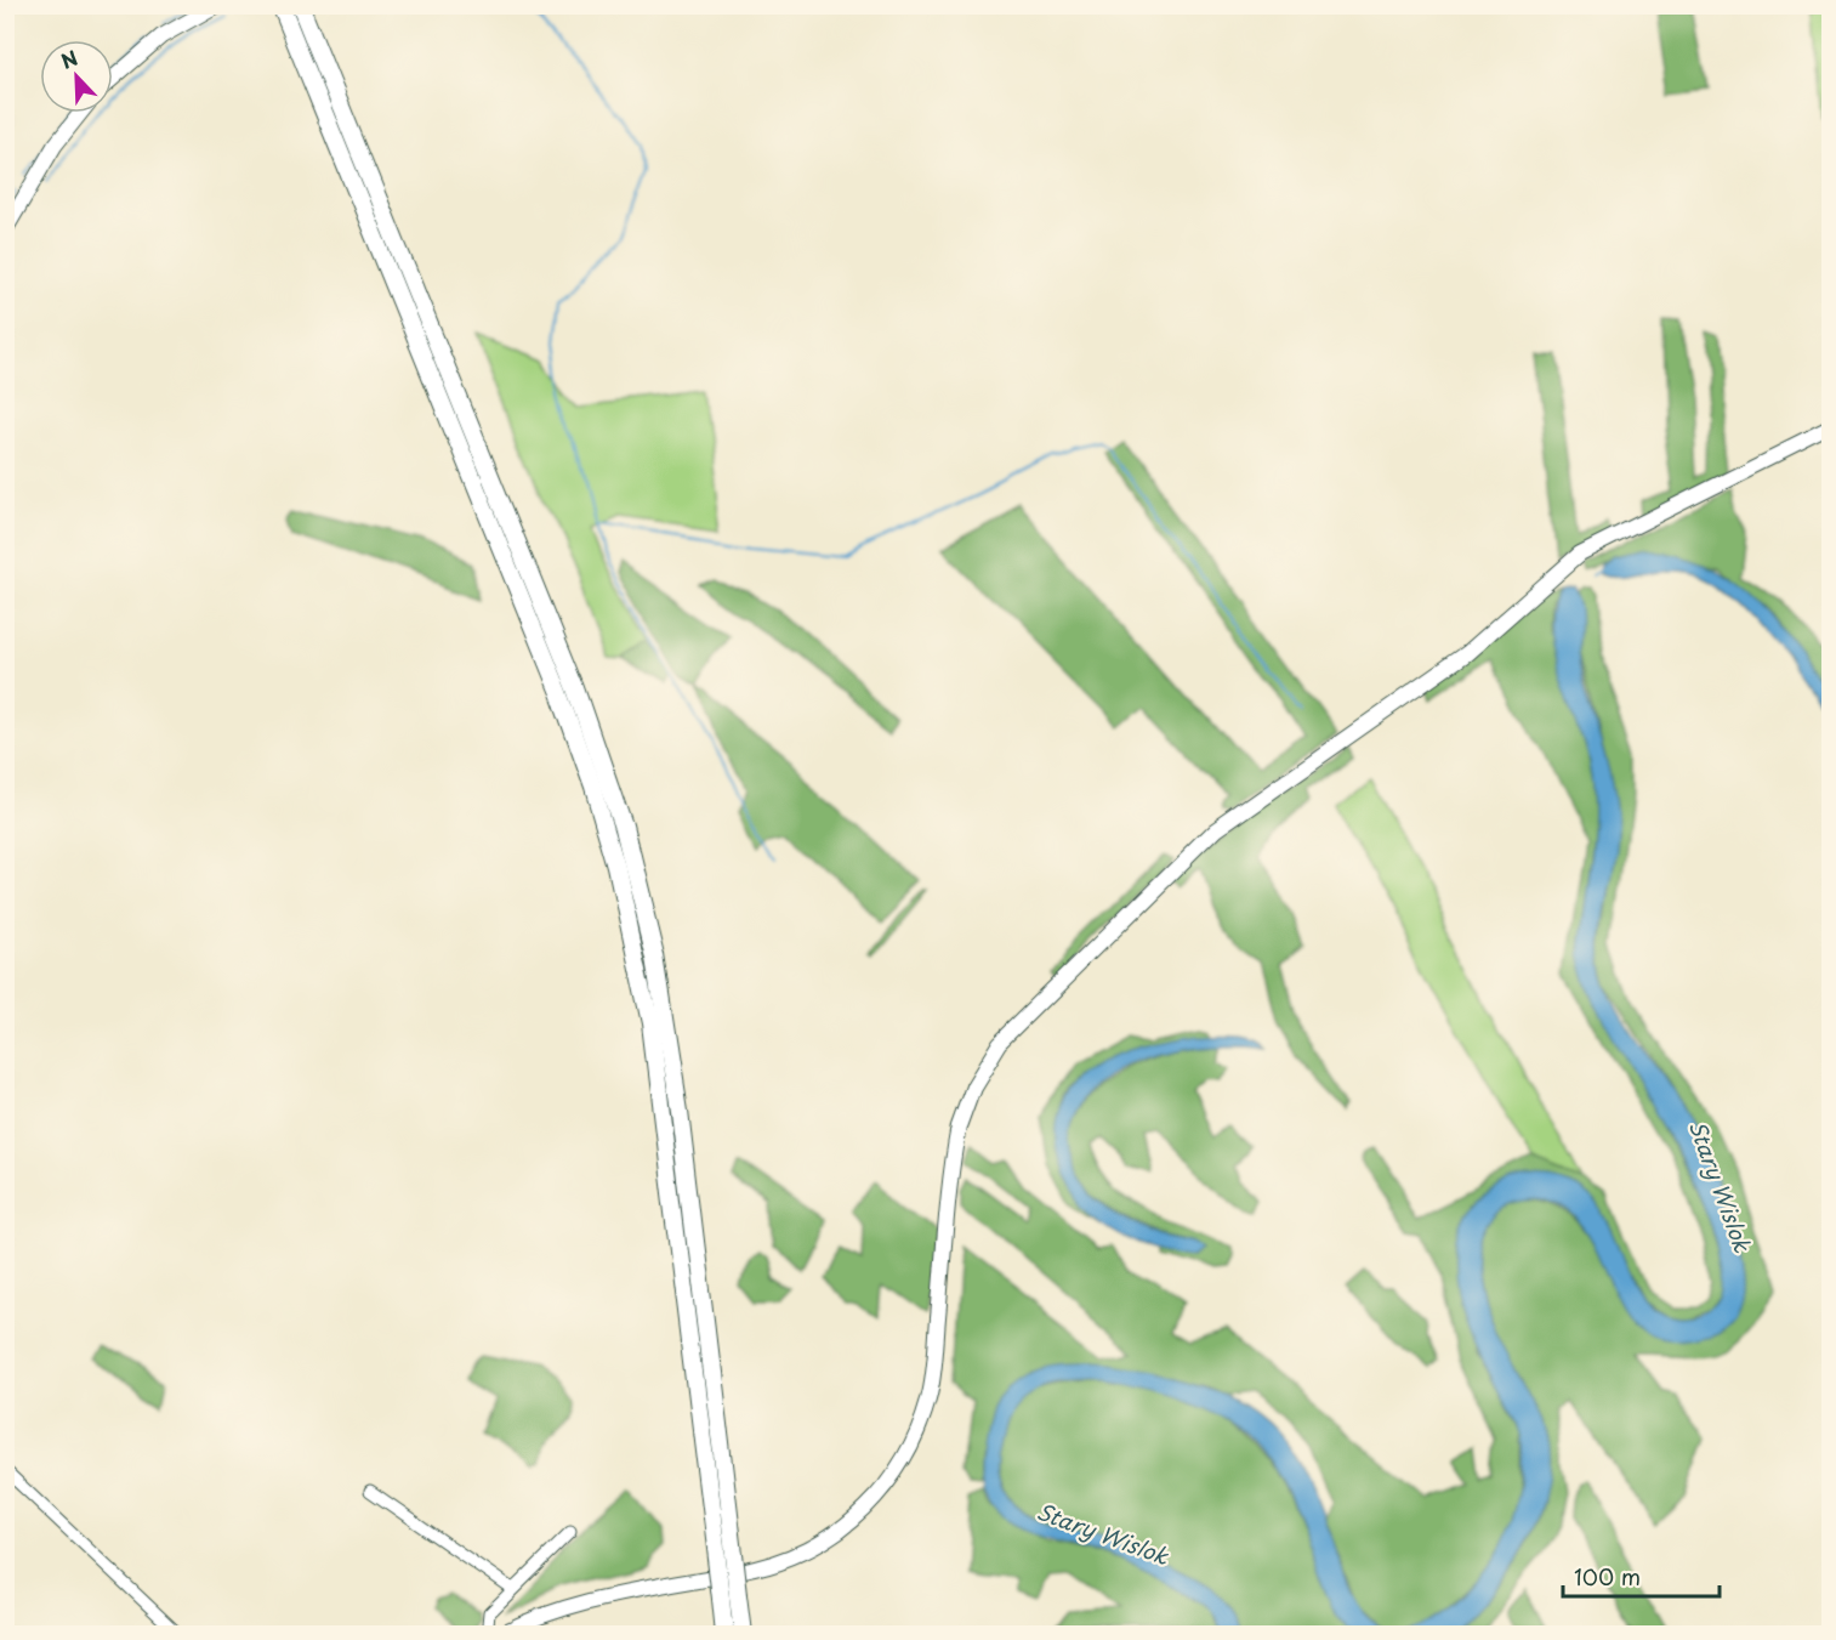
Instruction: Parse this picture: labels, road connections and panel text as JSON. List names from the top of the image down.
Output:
{
  "water": ["Stary Wislok"],
  "scale_bar": "100 m",
  "north": "top left"
}
